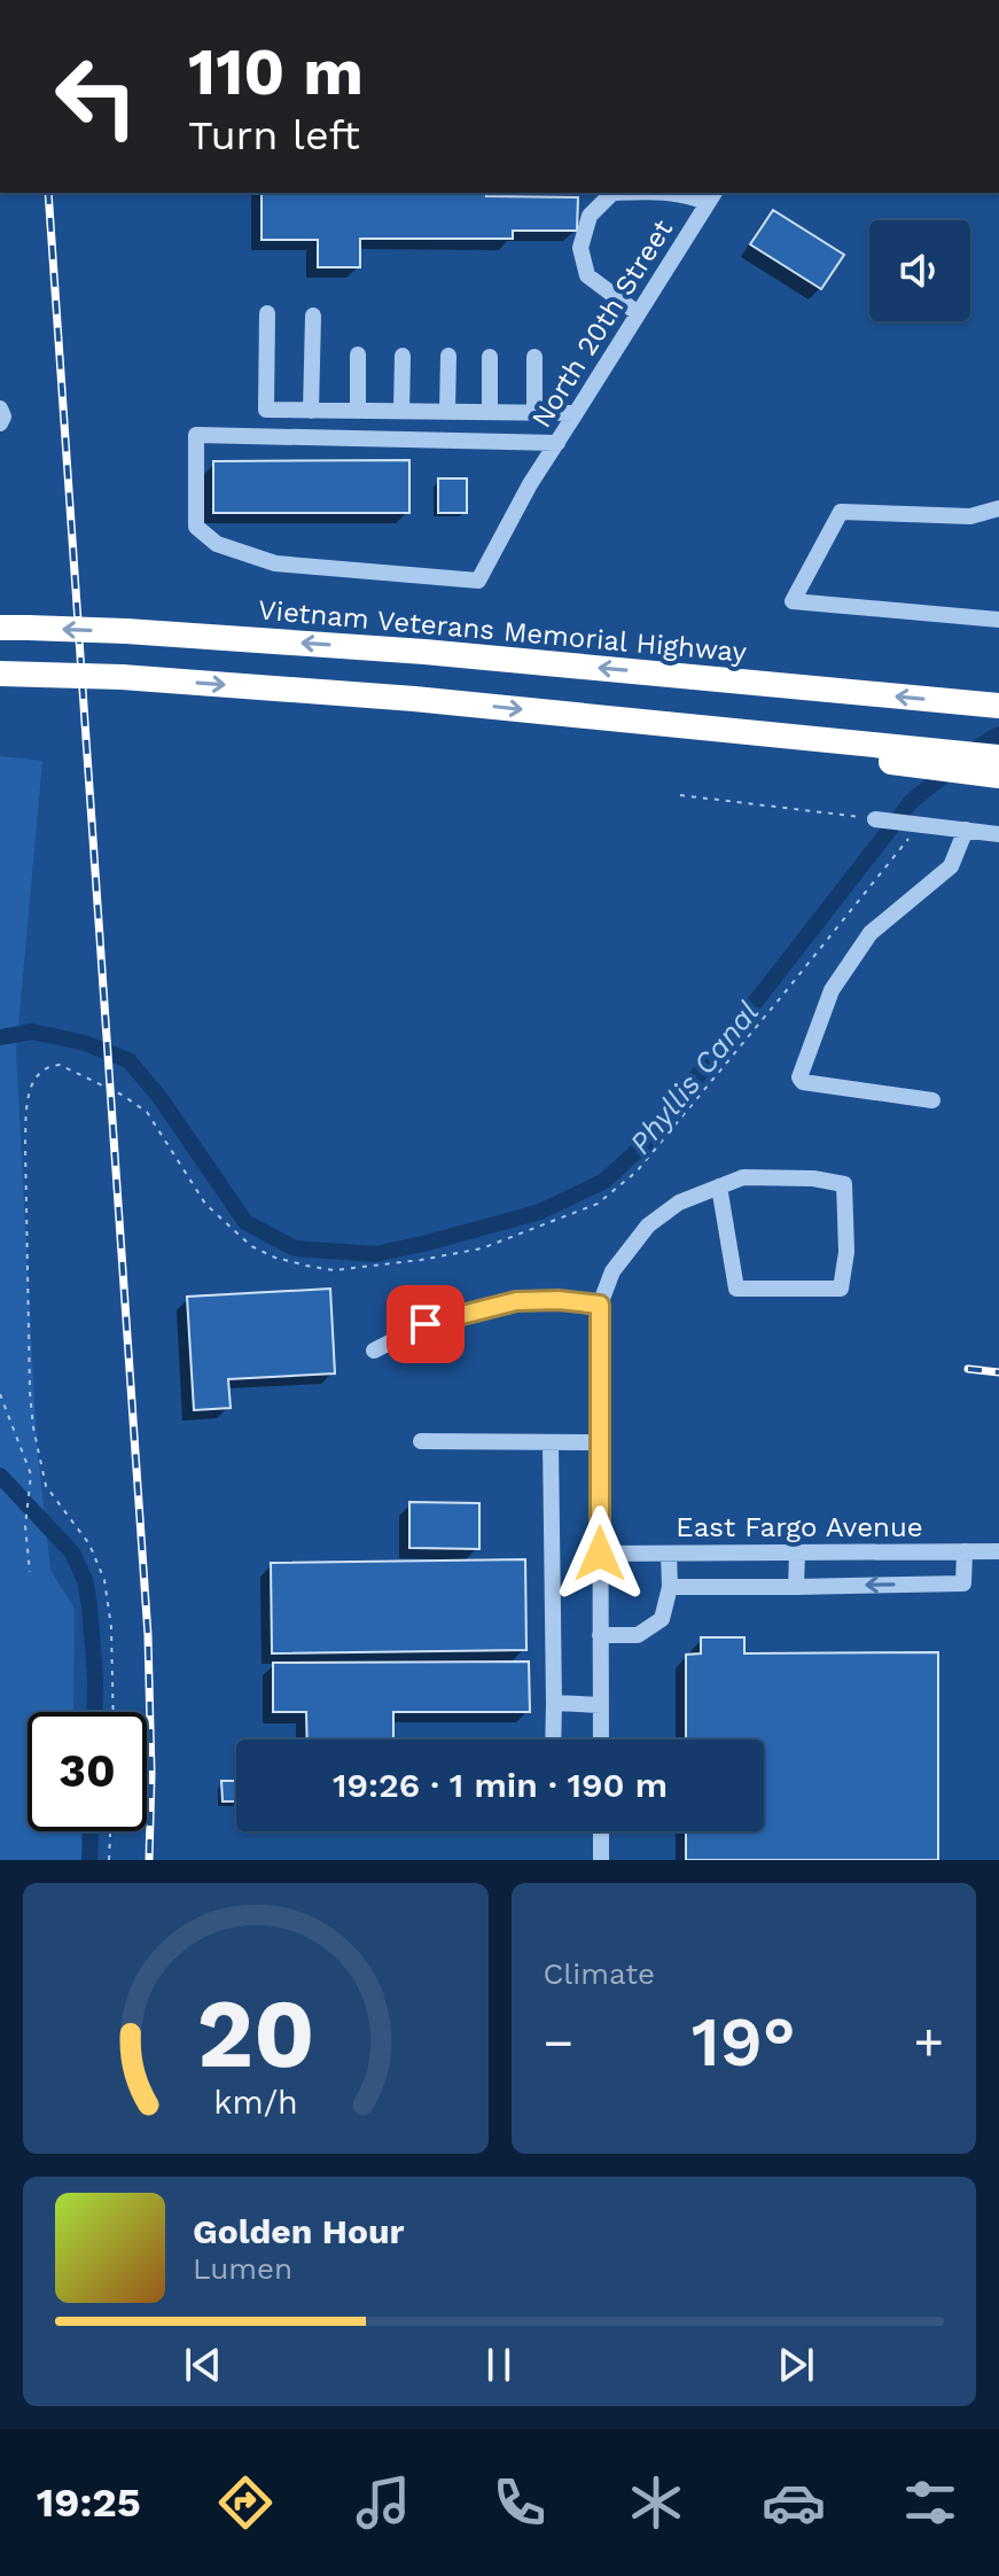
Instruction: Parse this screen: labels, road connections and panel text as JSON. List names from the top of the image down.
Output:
{
  "streets": {
    "highway": ["Vietnam Veterans Memorial Highway"],
    "street": ["North 20th Street", "East Fargo Avenue"]
  },
  "water": ["Phyllis Canal"],
  "page": {
    "turn": ["110 m", "Turn left"],
    "limit": "30",
    "trip": "19:26 · 1 min · 190 m",
    "tile": "Climate",
    "heat": ["−", "19°", "+"],
    "song": ["Golden Hour", "Lumen"],
    "tabs": "19:25",
    "gauge": ["20", "km/h"]
  }
}
